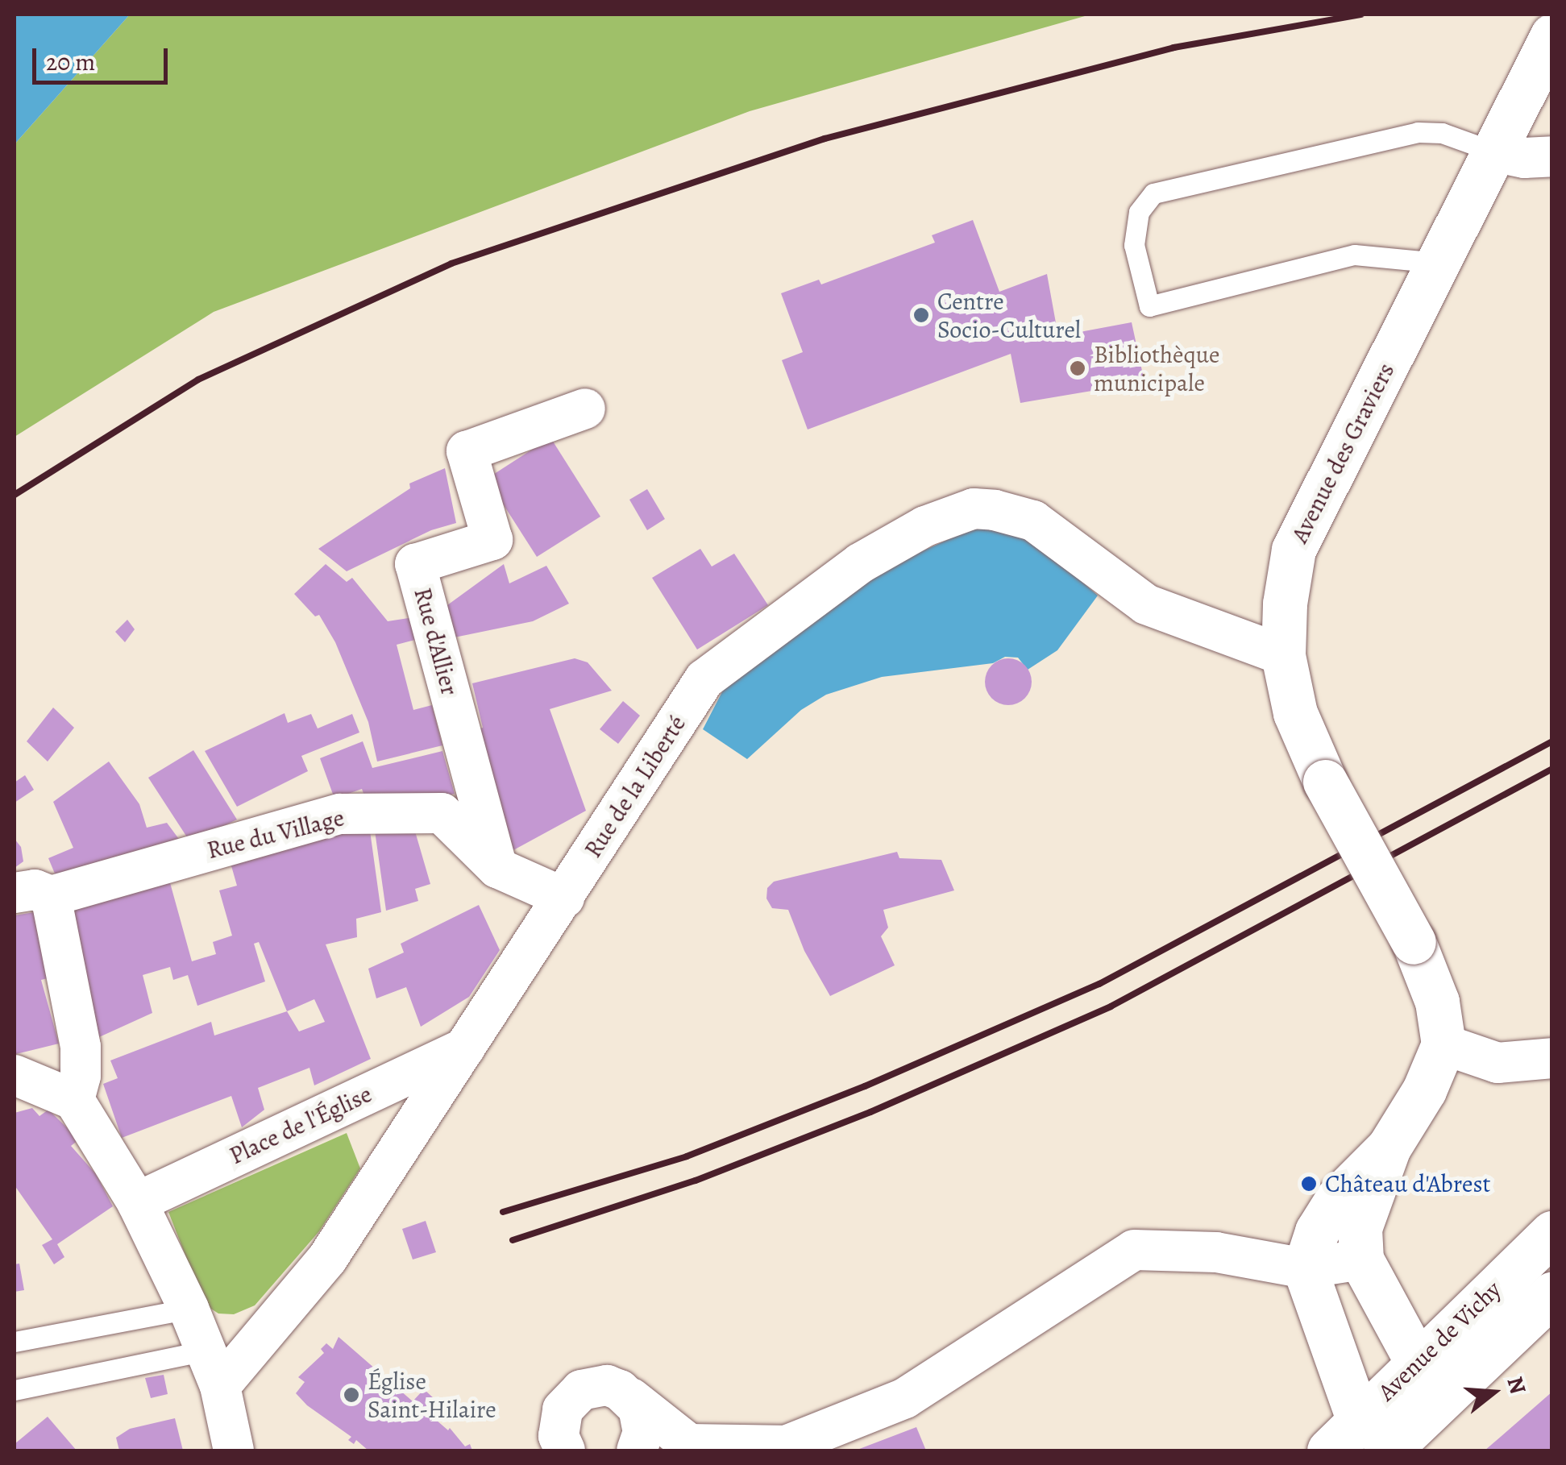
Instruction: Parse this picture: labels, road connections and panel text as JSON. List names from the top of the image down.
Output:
{
  "streets": {
    "street": [
      "Avenue des Graviers",
      "Rue d'Allier",
      "Rue de la Liberté",
      "Rue du Village",
      "Place de l'Église",
      "Avenue de Vichy"
    ]
  },
  "crossings": [
    ["Avenue des Graviers", "Rue de la Liberté"],
    ["Rue d'Allier", "Rue du Village"],
    ["Rue de la Liberté", "Rue du Village"],
    ["Rue de la Liberté", "Place de l'Église"]
  ],
  "places": [
    "Centre Socio-Culturel",
    "Bibliothèque municipale",
    "Château d'Abrest",
    "Église Saint-Hilaire"
  ],
  "scale_bar": "20 m",
  "north": "right"
}
